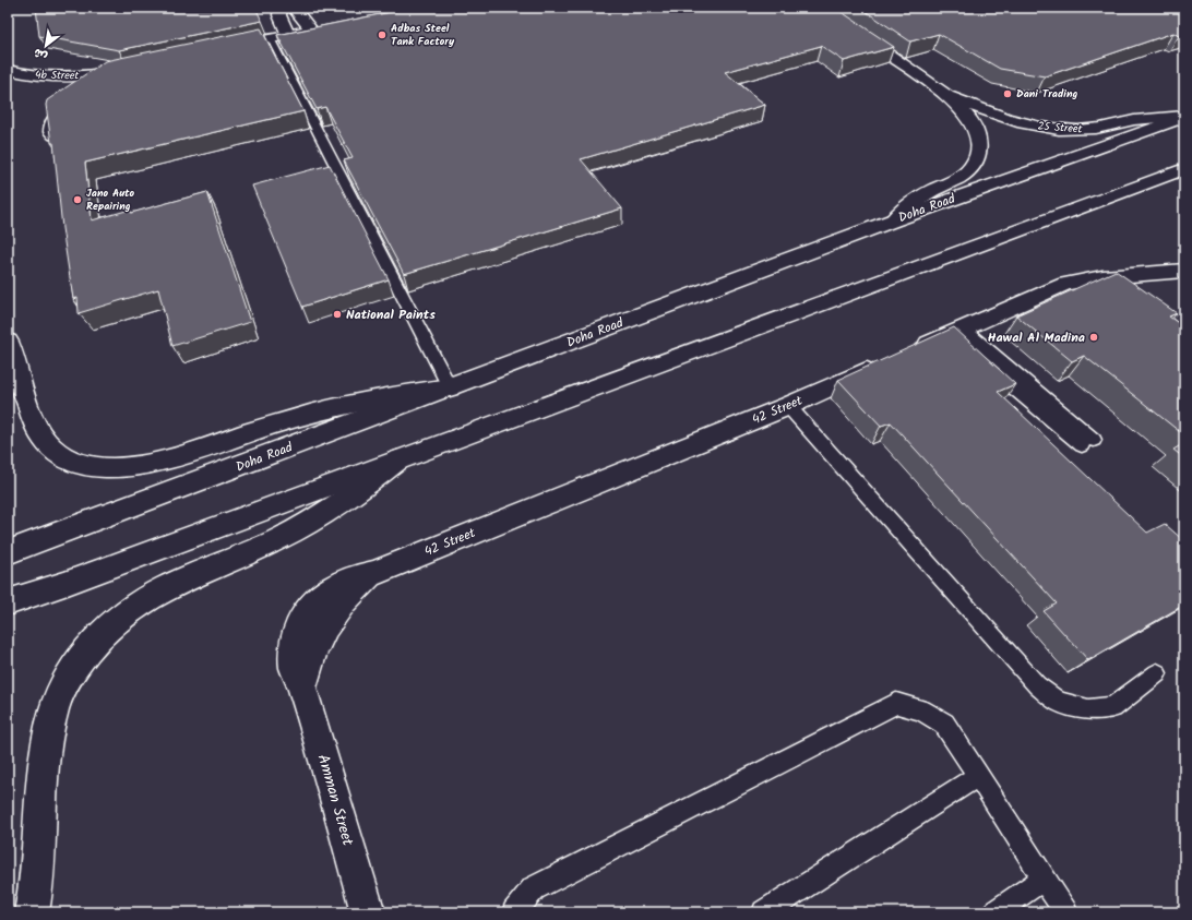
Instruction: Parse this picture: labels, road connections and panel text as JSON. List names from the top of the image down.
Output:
{
  "streets": {
    "main road": [
      "4b Street",
      "25 Street",
      "Doha Road",
      "42 Street",
      "Amman Street"
    ]
  },
  "crossings": [
    ["25 Street", "Doha Road"],
    ["42 Street", "Amman Street"]
  ],
  "places": [
    "Adbas Steel Tank Factory",
    "Dani Trading",
    "Jano Auto Repairing",
    "National Paints",
    "Hawal Al Madina"
  ],
  "north": "bottom left"
}
